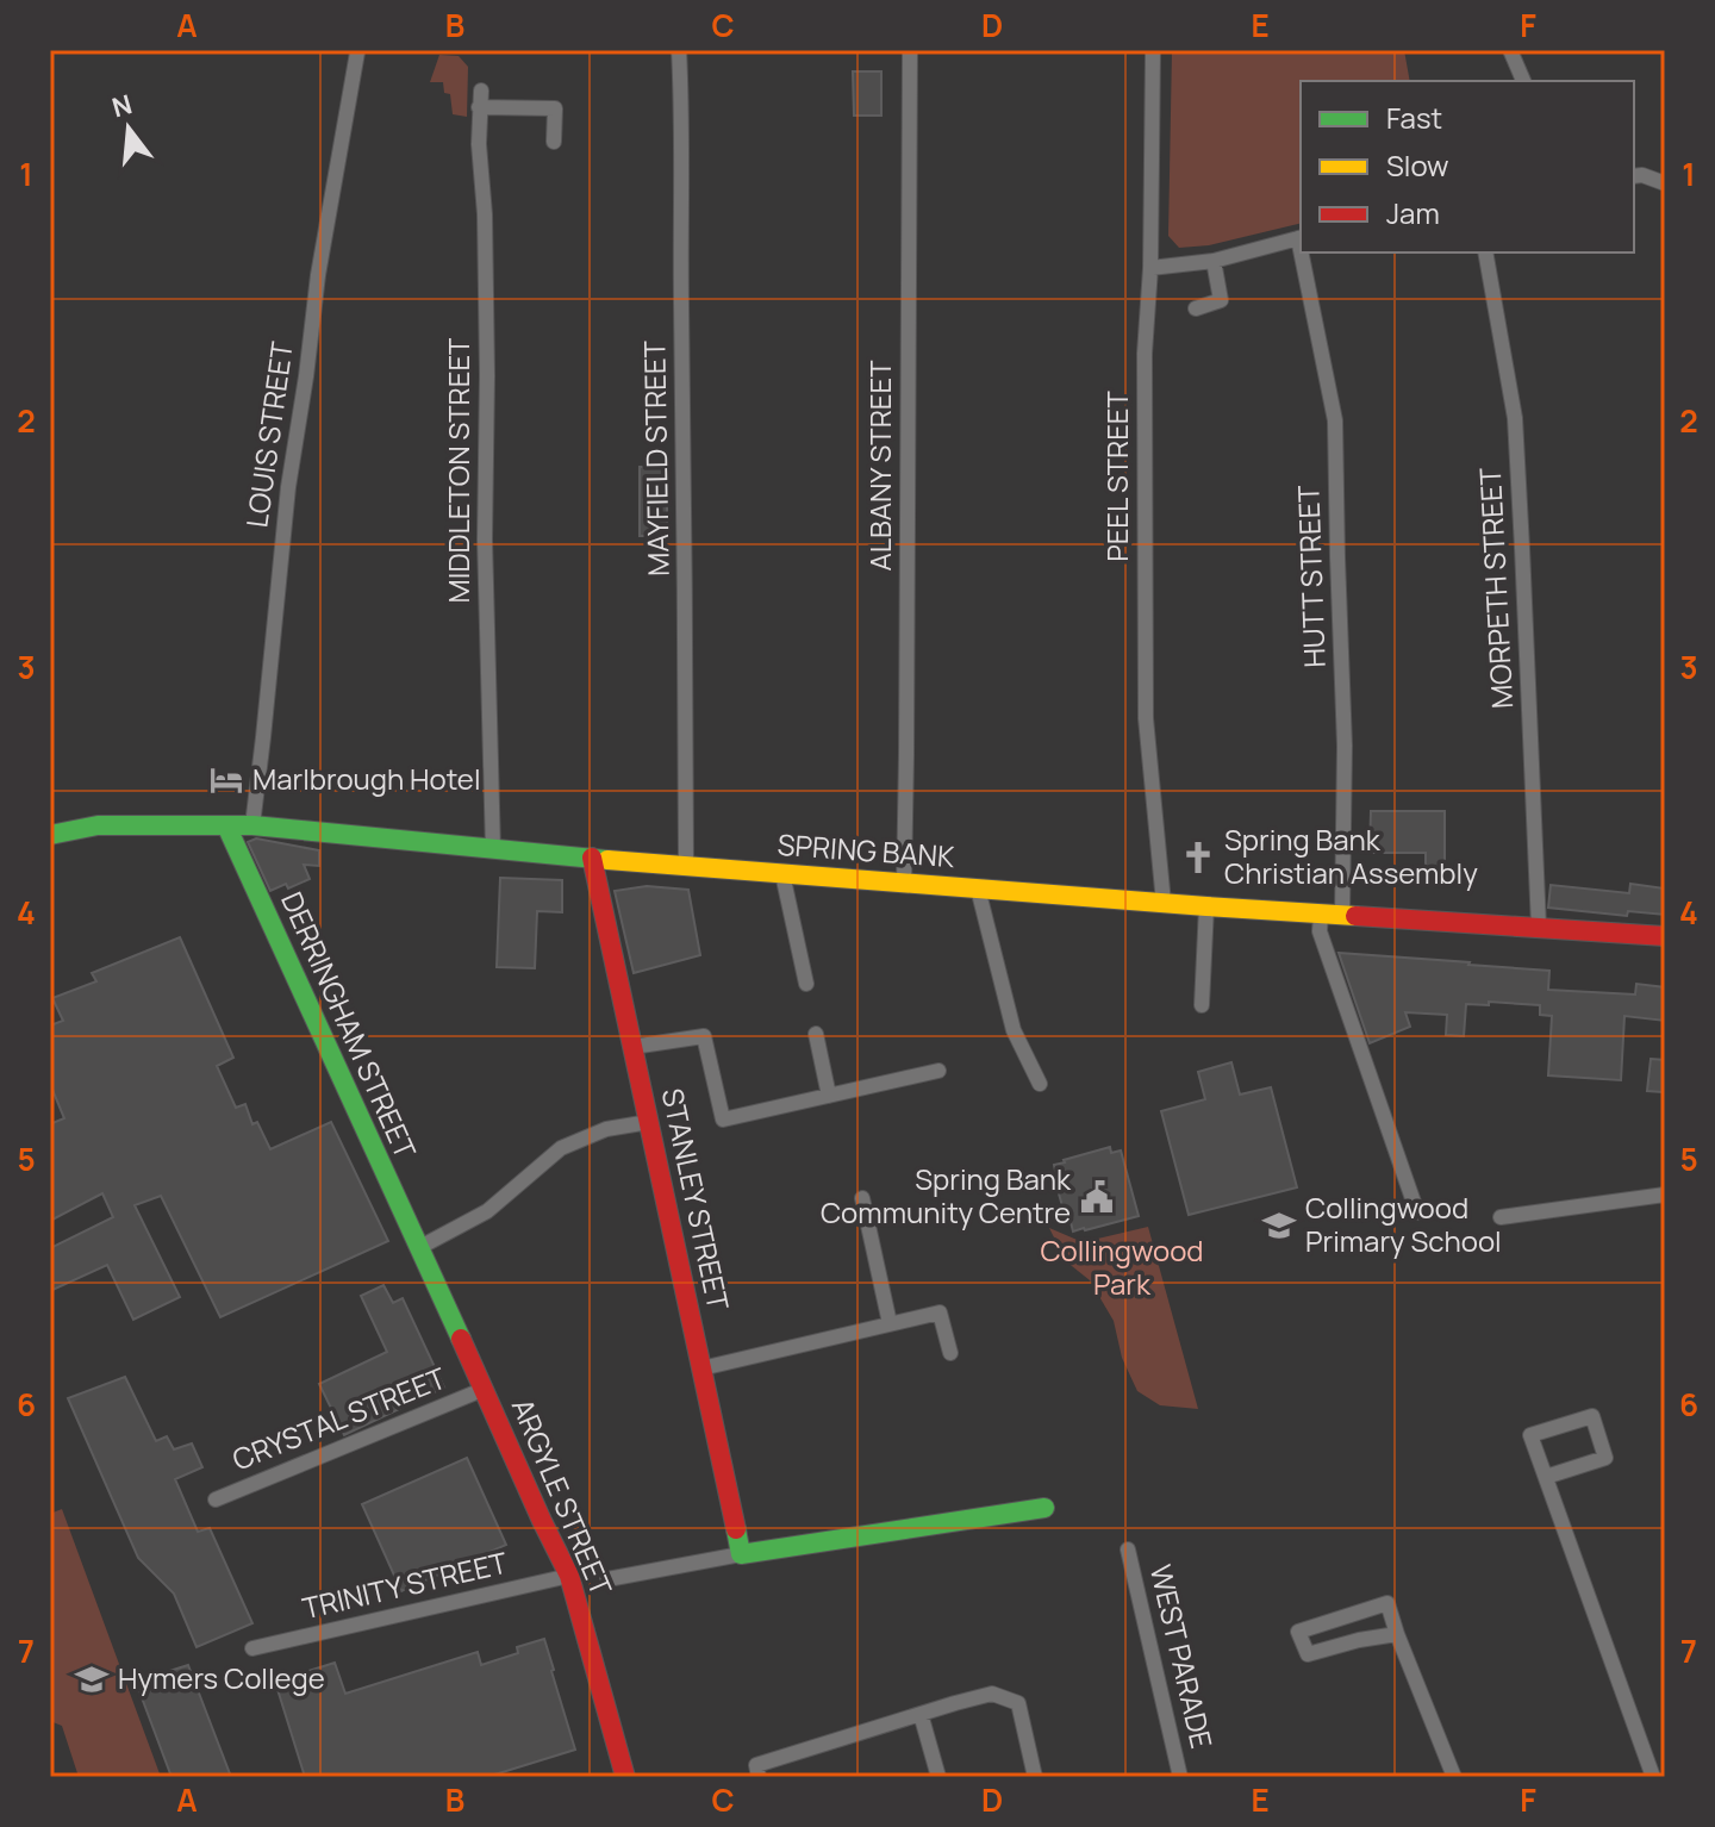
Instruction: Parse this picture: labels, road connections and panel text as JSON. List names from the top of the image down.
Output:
{
  "streets": {
    "street": [
      "LOUIS STREET",
      "MAYFIELD STREET",
      "ALBANY STREET",
      "MIDDLETON STREET",
      "PEEL STREET",
      "HUTT STREET",
      "MORPETH STREET",
      "SPRING BANK",
      "DERRINGHAM STREET",
      "STANLEY STREET",
      "CRYSTAL STREET",
      "ARGYLE STREET",
      "TRINITY STREET",
      "WEST PARADE"
    ]
  },
  "crossings": [
    ["LOUIS STREET", "SPRING BANK"],
    ["MAYFIELD STREET", "SPRING BANK"],
    ["ALBANY STREET", "SPRING BANK"],
    ["MIDDLETON STREET", "SPRING BANK"],
    ["PEEL STREET", "SPRING BANK"],
    ["HUTT STREET", "SPRING BANK"],
    ["MORPETH STREET", "SPRING BANK"],
    ["SPRING BANK", "DERRINGHAM STREET"],
    ["SPRING BANK", "STANLEY STREET"],
    ["DERRINGHAM STREET", "ARGYLE STREET"],
    ["CRYSTAL STREET", "ARGYLE STREET"],
    ["ARGYLE STREET", "TRINITY STREET"]
  ],
  "parks": ["Collingwood Park"],
  "places": {
    "hotel": ["Marlbrough Hotel"],
    "church": ["Spring Bank Christian Assembly"],
    "public building": ["Spring Bank Community Centre"],
    "school or university": ["Collingwood Primary School", "Hymers College"]
  },
  "legend": ["Fast", "Slow", "Jam"],
  "north": "top",
  "grid": {
    "columns": [
      "A",
      "B",
      "C",
      "D",
      "E",
      "F"
    ],
    "rows": [
      "1",
      "2",
      "3",
      "4",
      "5",
      "6",
      "7"
    ]
  }
}
